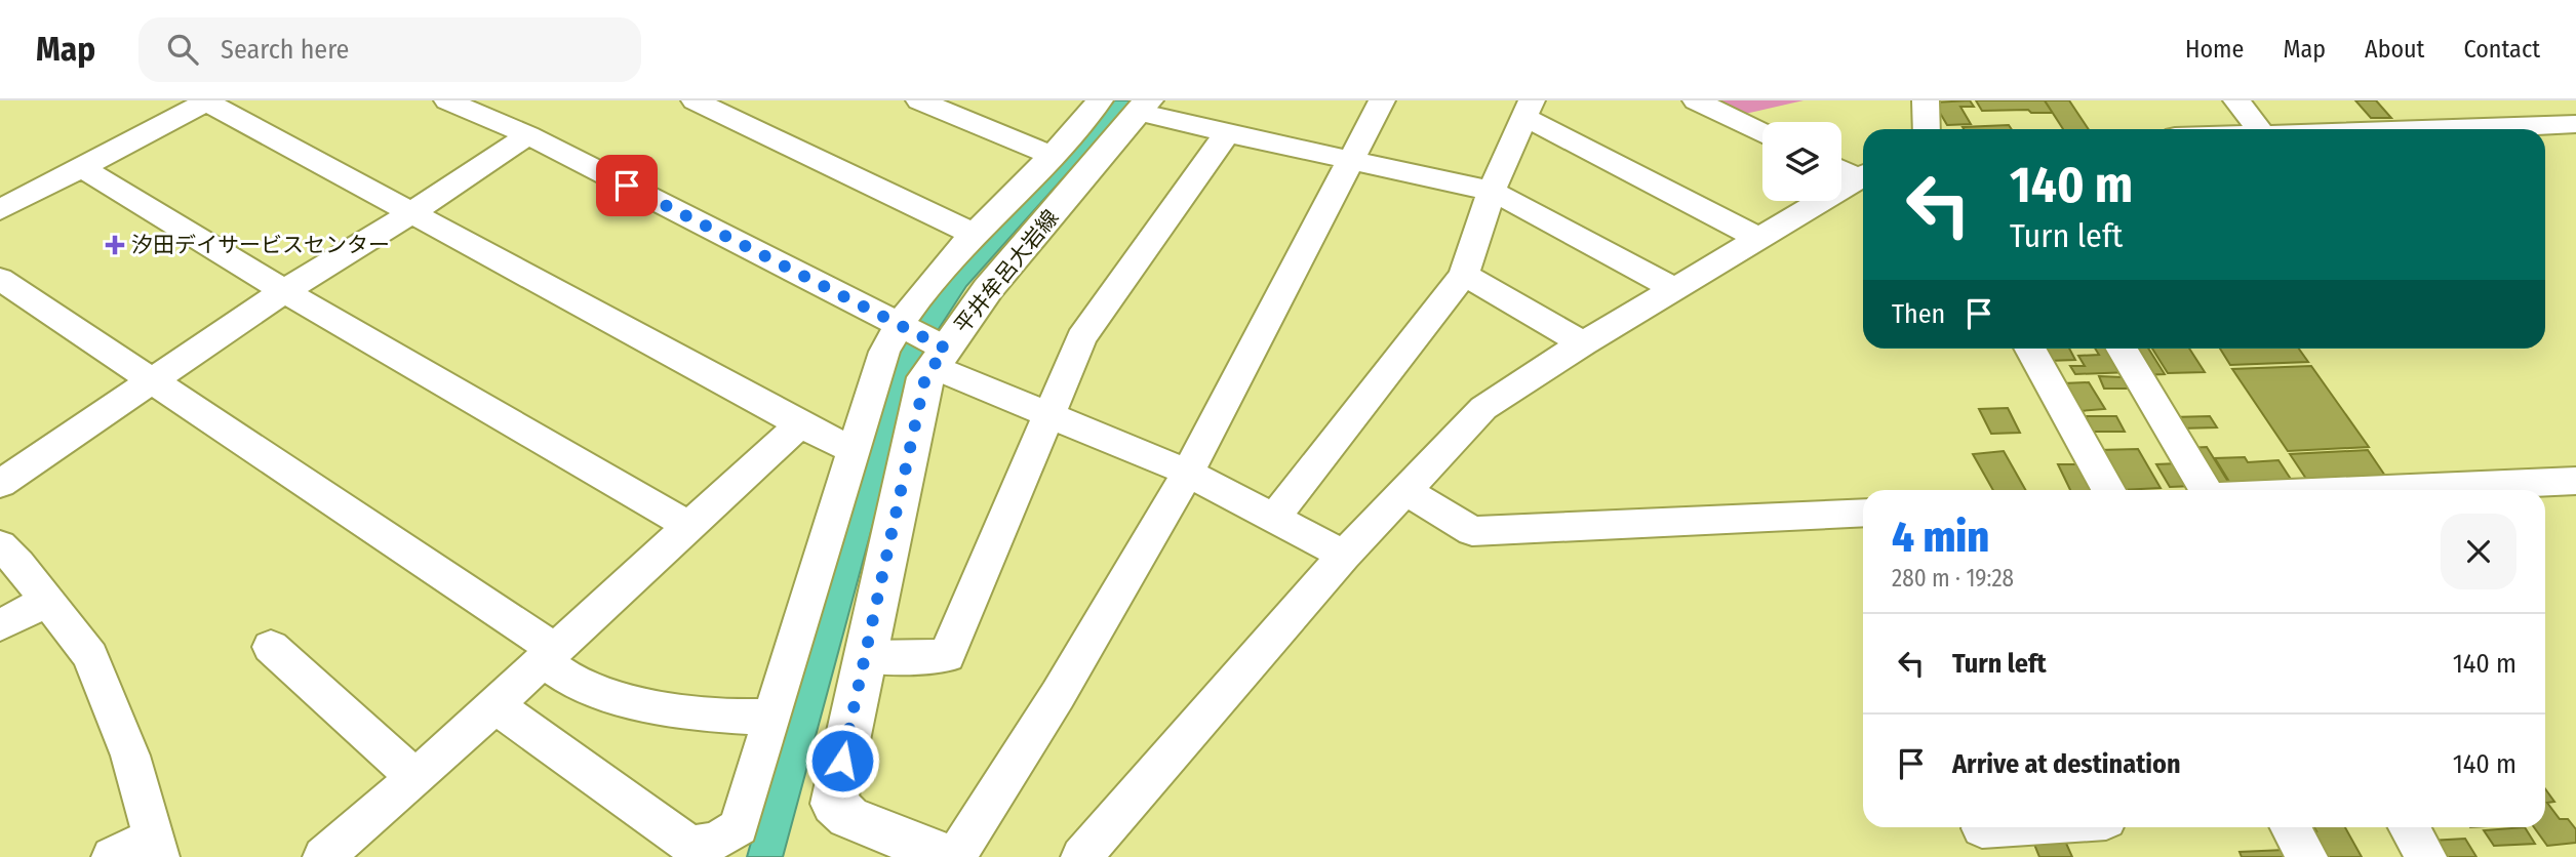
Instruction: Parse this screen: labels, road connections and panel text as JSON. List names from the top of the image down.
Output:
{
  "streets": {
    "main road": ["平井牟呂大岩線"]
  },
  "places": {
    "health": ["汐田デイサービスセンター"]
  },
  "page": {
    "header": "Map",
    "search": "Search here",
    "nav": [
      "Home",
      "Map",
      "About",
      "Contact"
    ],
    "turn": ["140 m", "Turn left"],
    "then": "Then",
    "heading": ["4 min", "280 m · 19:28"],
    "list": [
      {
        "name": "Turn left",
        "value": "140 m"
      },
      {
        "name": "Arrive at destination",
        "value": "140 m"
      }
    ]
  }
}
